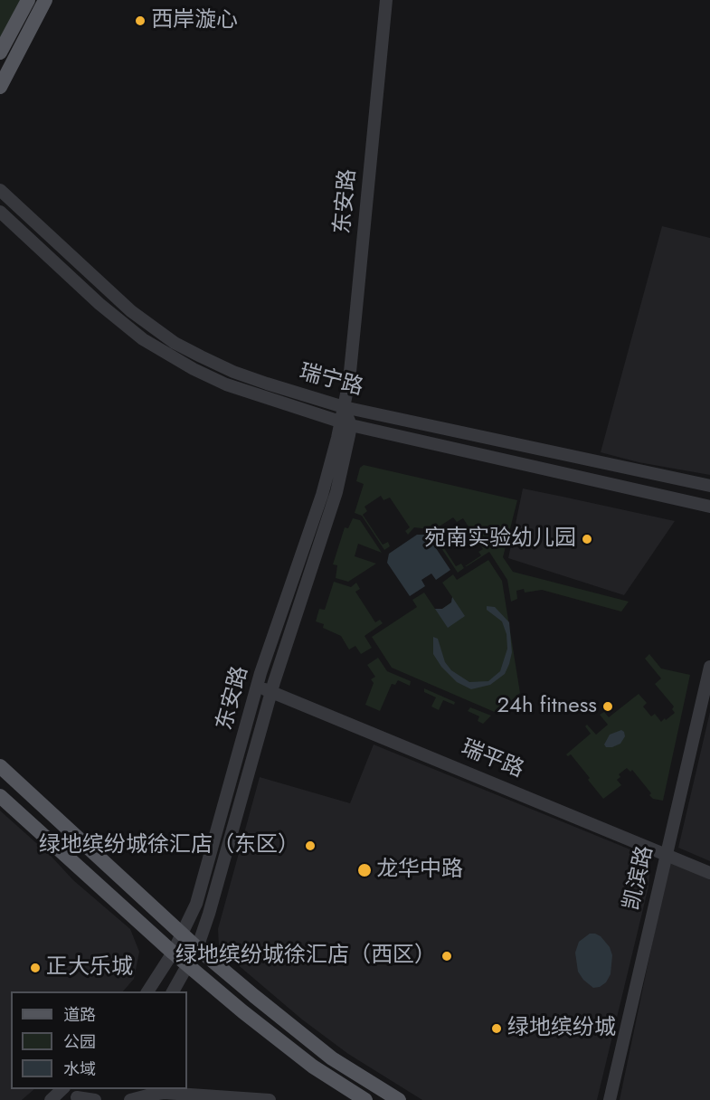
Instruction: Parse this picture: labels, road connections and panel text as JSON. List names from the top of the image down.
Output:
{
  "streets": {
    "street": [
      "东安路",
      "瑞宁路",
      "瑞平路",
      "凯滨路"
    ]
  },
  "crossings": [
    ["东安路", "瑞宁路"],
    ["东安路", "瑞平路"],
    ["瑞平路", "凯滨路"]
  ],
  "places": [
    "西岸漩心",
    "宛南实验幼儿园",
    "24h fitness",
    "绿地缤纷城徐汇店（东区）",
    "龙华中路",
    "绿地缤纷城徐汇店（西区）",
    "正大乐城",
    "绿地缤纷城"
  ],
  "legend": ["道路", "公园", "水域"]
}
